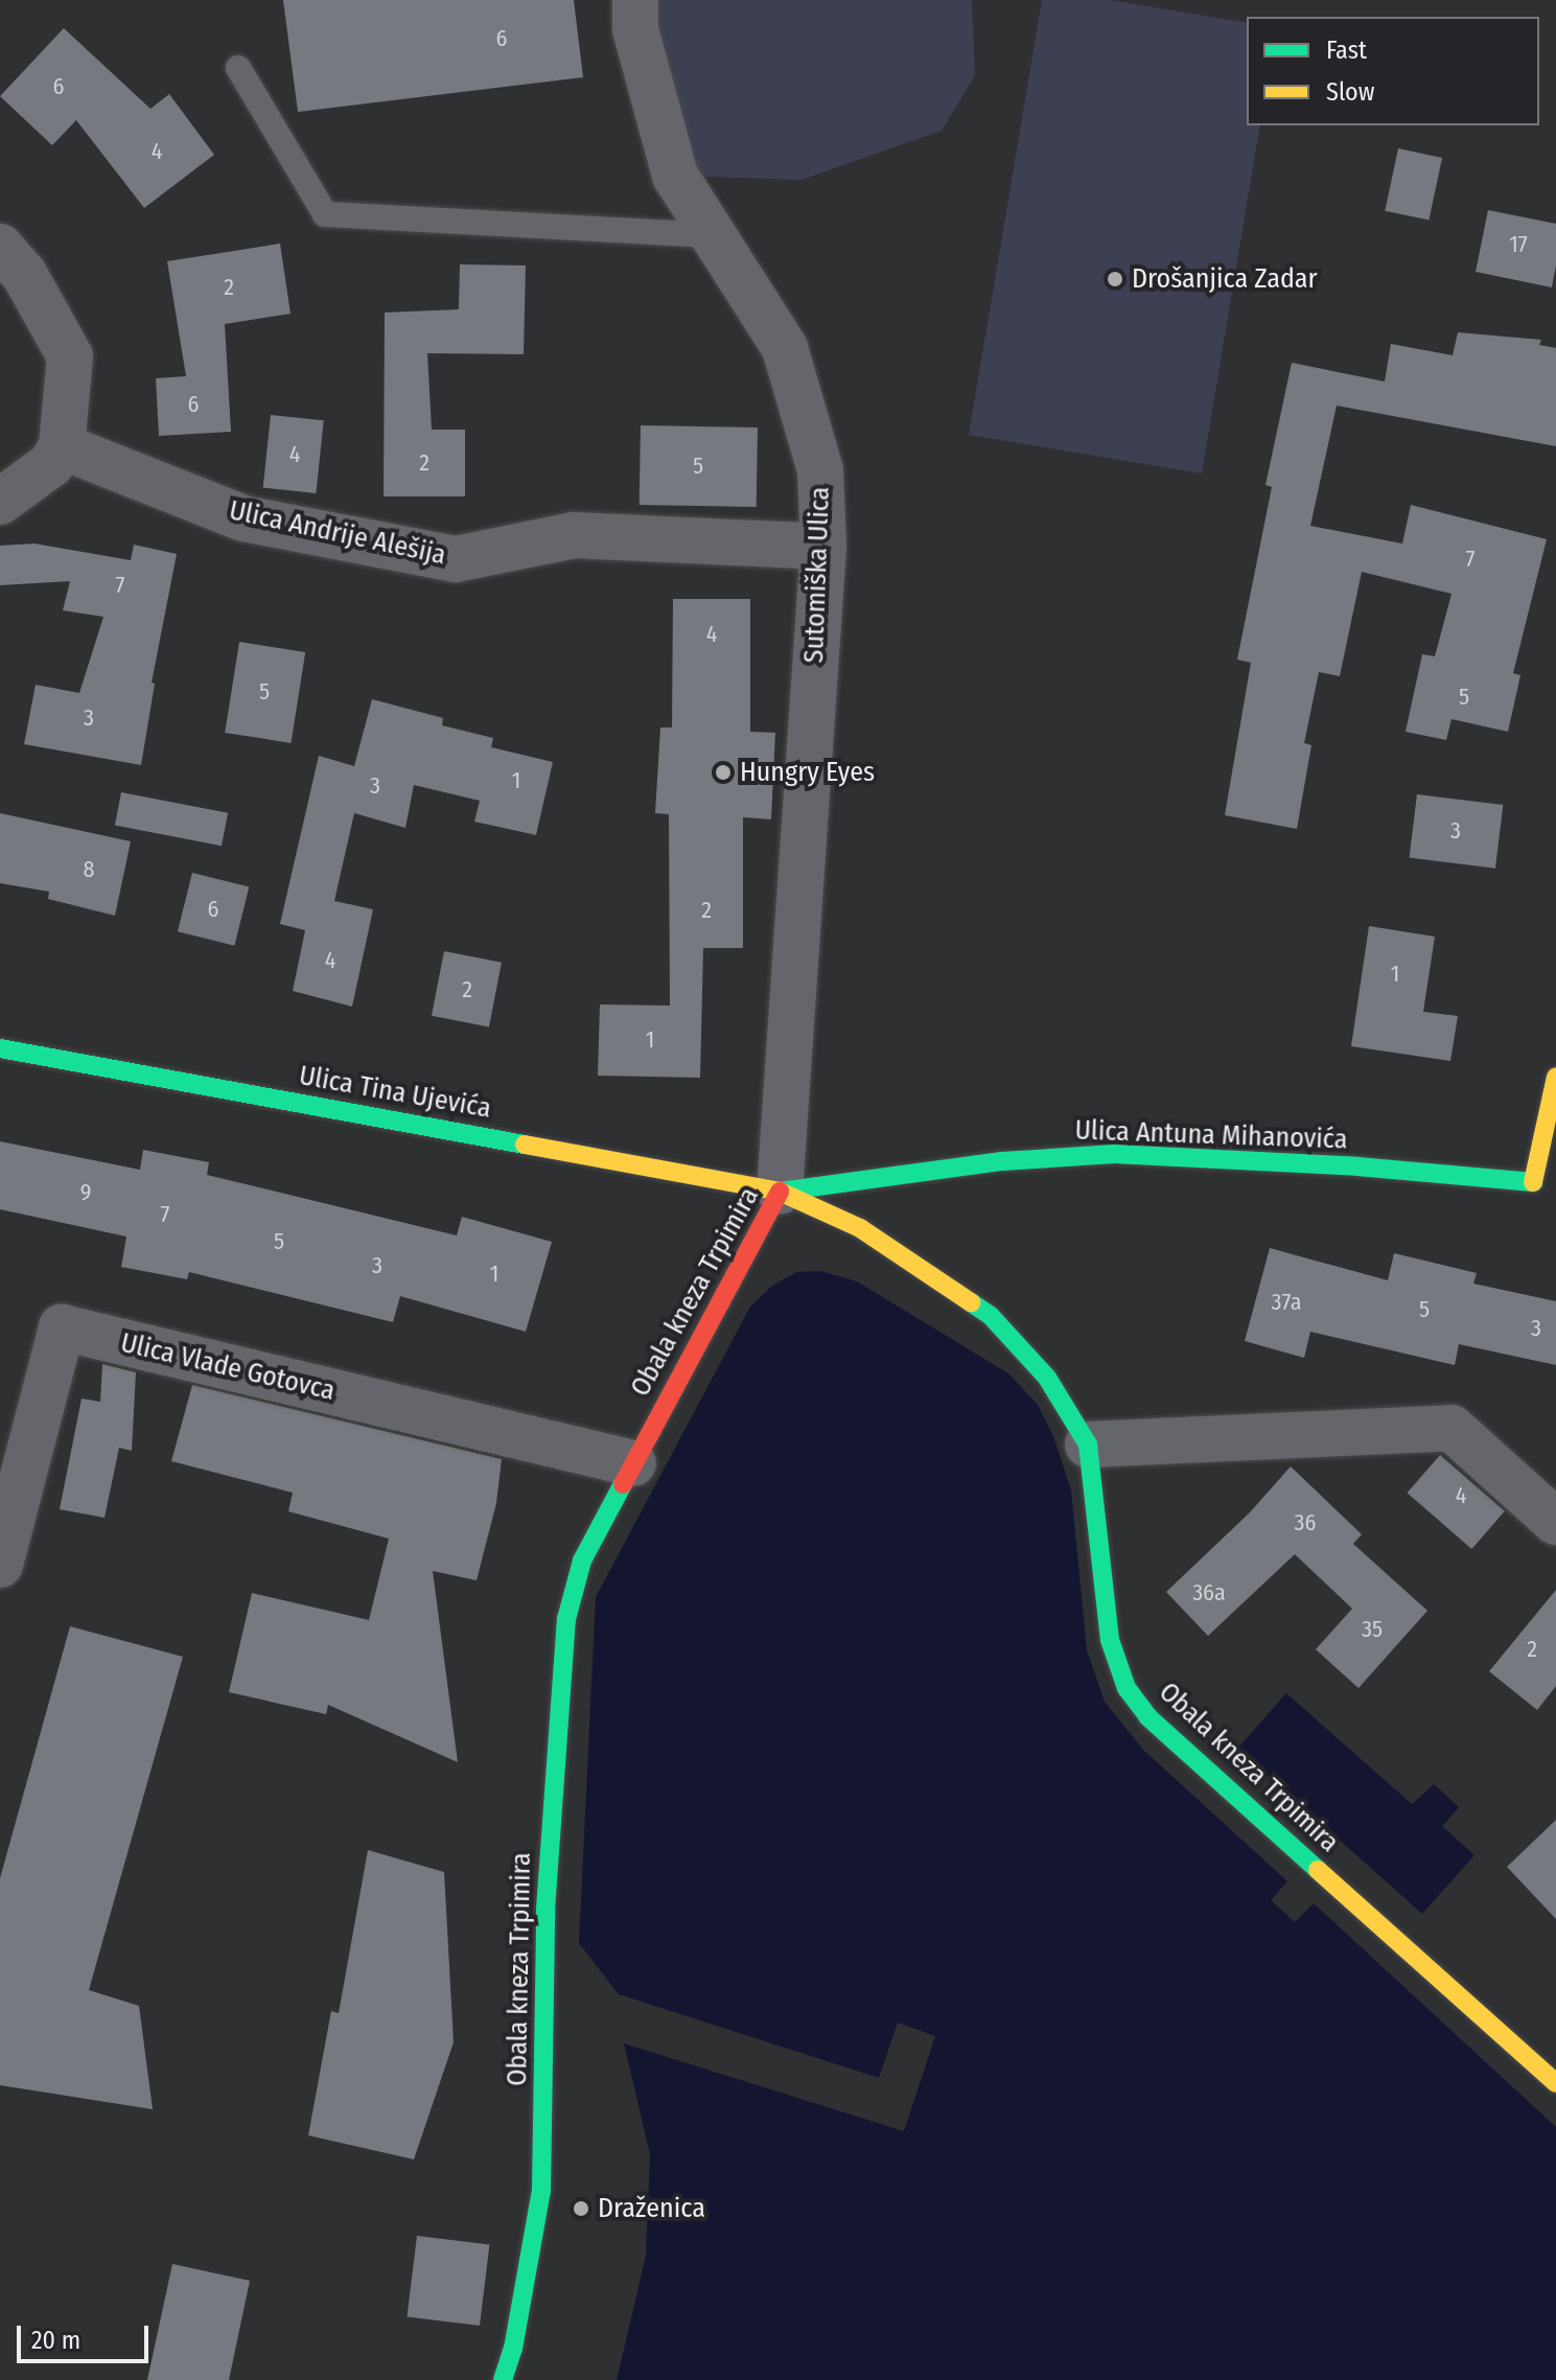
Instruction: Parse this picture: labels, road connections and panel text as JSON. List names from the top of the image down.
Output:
{
  "streets": {
    "street": [
      "Ulica Andrije Alešija",
      "Sutomiška Ulica",
      "Ulica Tina Ujevića",
      "Ulica Antuna Mihanovića",
      "Obala kneza Trpimira",
      "Ulica Vlade Gotovca"
    ]
  },
  "crossings": [
    ["Ulica Andrije Alešija", "Sutomiška Ulica"],
    ["Sutomiška Ulica", "Ulica Tina Ujevića"],
    ["Sutomiška Ulica", "Ulica Antuna Mihanovića"],
    ["Sutomiška Ulica", "Obala kneza Trpimira"],
    ["Ulica Tina Ujevića", "Ulica Antuna Mihanovića"],
    ["Ulica Tina Ujevića", "Obala kneza Trpimira"],
    ["Ulica Antuna Mihanovića", "Obala kneza Trpimira"],
    ["Obala kneza Trpimira", "Ulica Vlade Gotovca"]
  ],
  "places": ["Drošanjica Zadar", "Hungry Eyes", "Draženica"],
  "house_numbers": [
    "6",
    "6",
    "4",
    "17",
    "2",
    "6",
    "4",
    "2",
    "5",
    "7",
    "7",
    "4",
    "5",
    "5",
    "3",
    "1",
    "3",
    "3",
    "8",
    "6",
    "2",
    "4",
    "1",
    "2",
    "1",
    "9",
    "7",
    "5",
    "3",
    "1",
    "37a",
    "5",
    "3",
    "4",
    "36",
    "36a",
    "35",
    "2"
  ],
  "legend": ["Fast", "Slow"],
  "scale_bar": "20 m"
}
